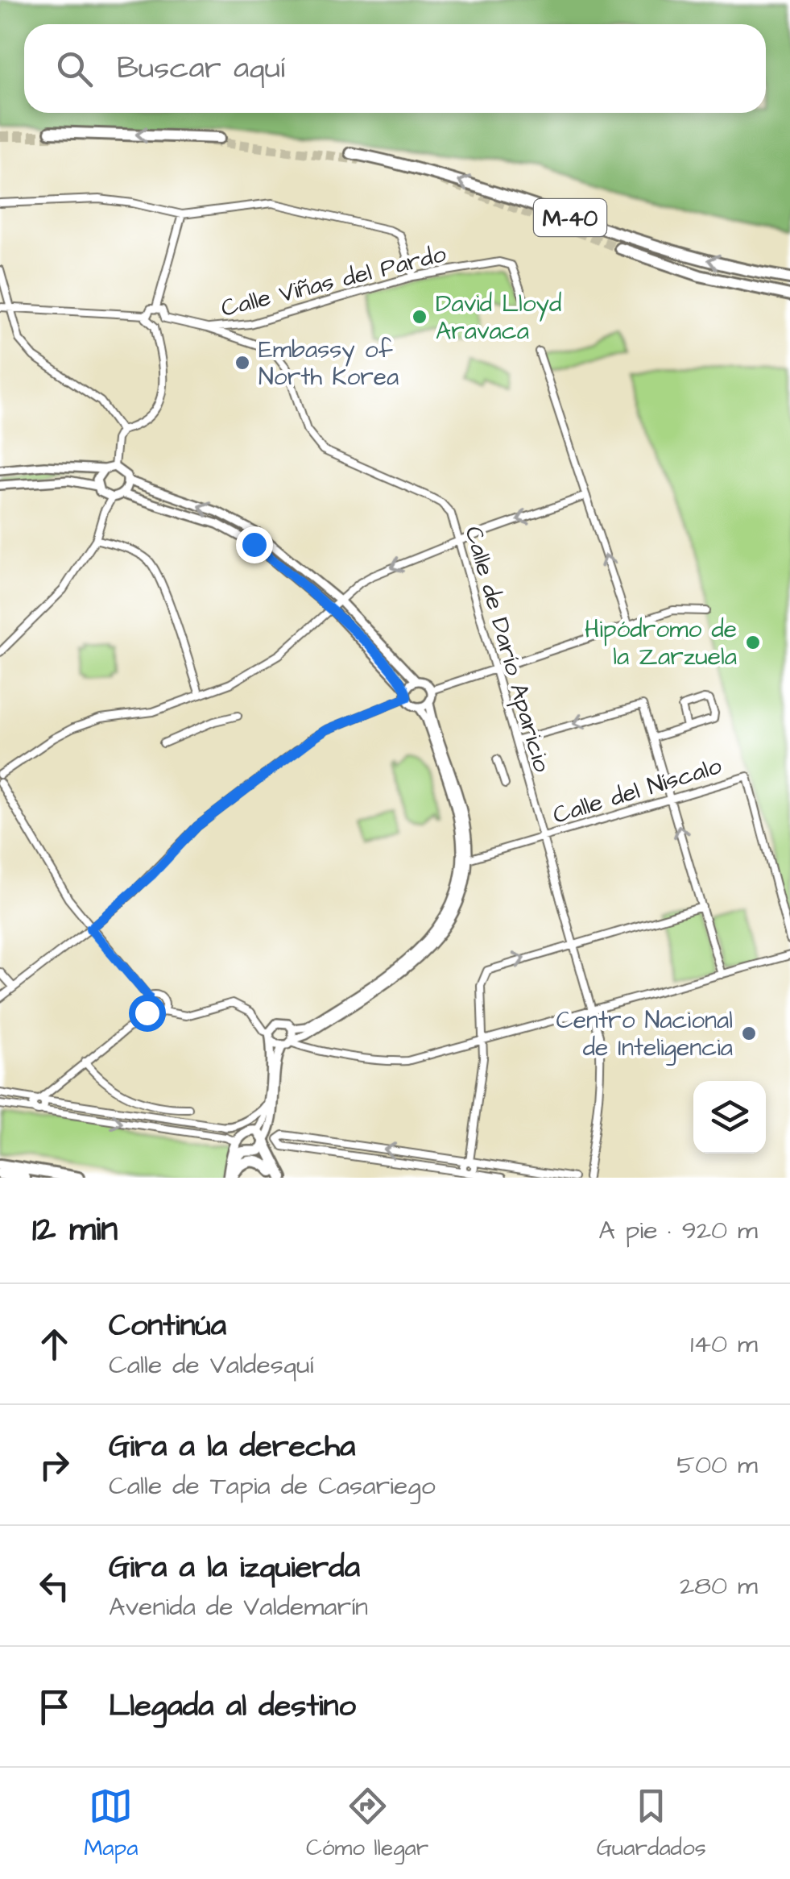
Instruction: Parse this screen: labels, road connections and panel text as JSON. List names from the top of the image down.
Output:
{
  "streets": {
    "highway": ["M-40"],
    "street": ["Calle Viñas del Pardo", "Calle de Darío Aparicio", "Calle del Níscalo"]
  },
  "crossings": [
    ["Calle Viñas del Pardo", "Calle de Darío Aparicio"],
    ["Calle de Darío Aparicio", "Calle del Níscalo"]
  ],
  "places": [
    "David Lloyd Aravaca",
    "Embassy of North Korea",
    "Hipódromo de la Zarzuela",
    "Centro Nacional de Inteligencia"
  ],
  "page": {
    "search": "Buscar aquí",
    "heading": ["12 min", "A pie · 920 m"],
    "list": [
      ["Continúa", "Calle de Valdesquí", "140 m"],
      ["Gira a la derecha", "Calle de Tapia de Casariego", "500 m"],
      ["Gira a la izquierda", "Avenida de Valdemarín", "280 m"],
      "Llegada al destino"
    ],
    "nav": ["Mapa", "Cómo llegar", "Guardados"]
  }
}
